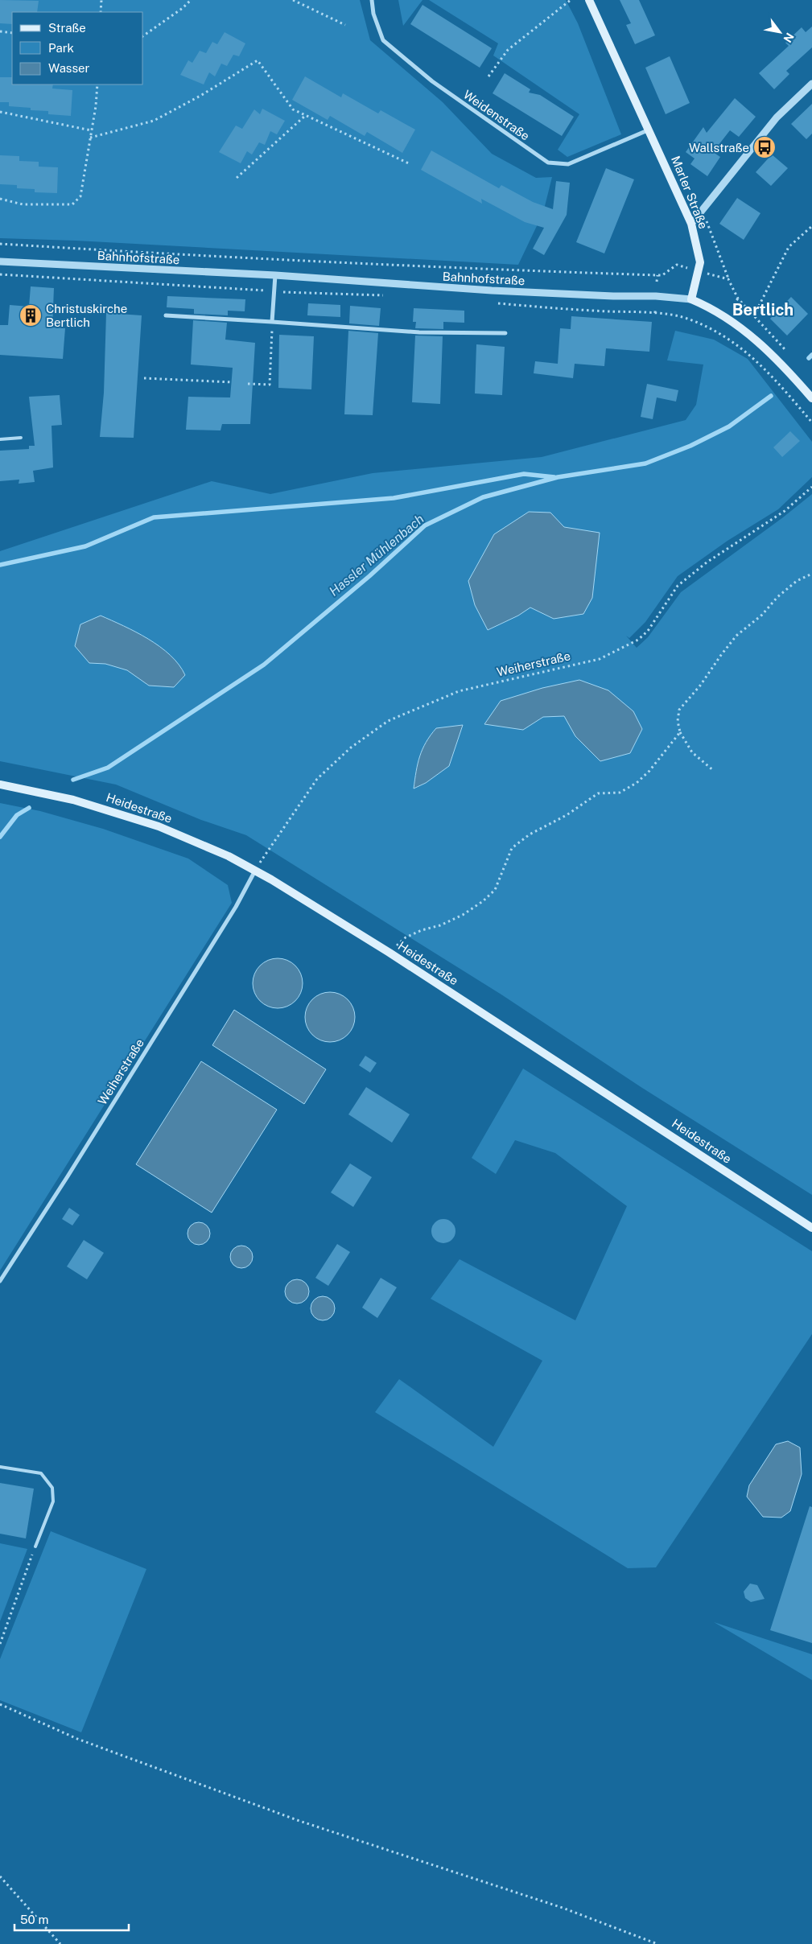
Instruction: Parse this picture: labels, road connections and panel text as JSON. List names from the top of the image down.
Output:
{
  "streets": {
    "main road": ["Marler Straße", "Heidestraße"],
    "street": ["Weidenstraße", "Bahnhofstraße", "Weiherstraße"]
  },
  "crossings": [
    ["Weidenstraße", "Marler Straße"],
    ["Marler Straße", "Bahnhofstraße"],
    ["Weiherstraße", "Heidestraße"]
  ],
  "districts": ["Bertlich"],
  "water": ["Hassler Mühlenbach"],
  "places": {
    "bus stop": ["Wallstraße"],
    "building": ["Christuskirche Bertlich"]
  },
  "legend": ["Straße", "Park", "Wasser"],
  "scale_bar": "50 m",
  "north": "bottom right"
}
